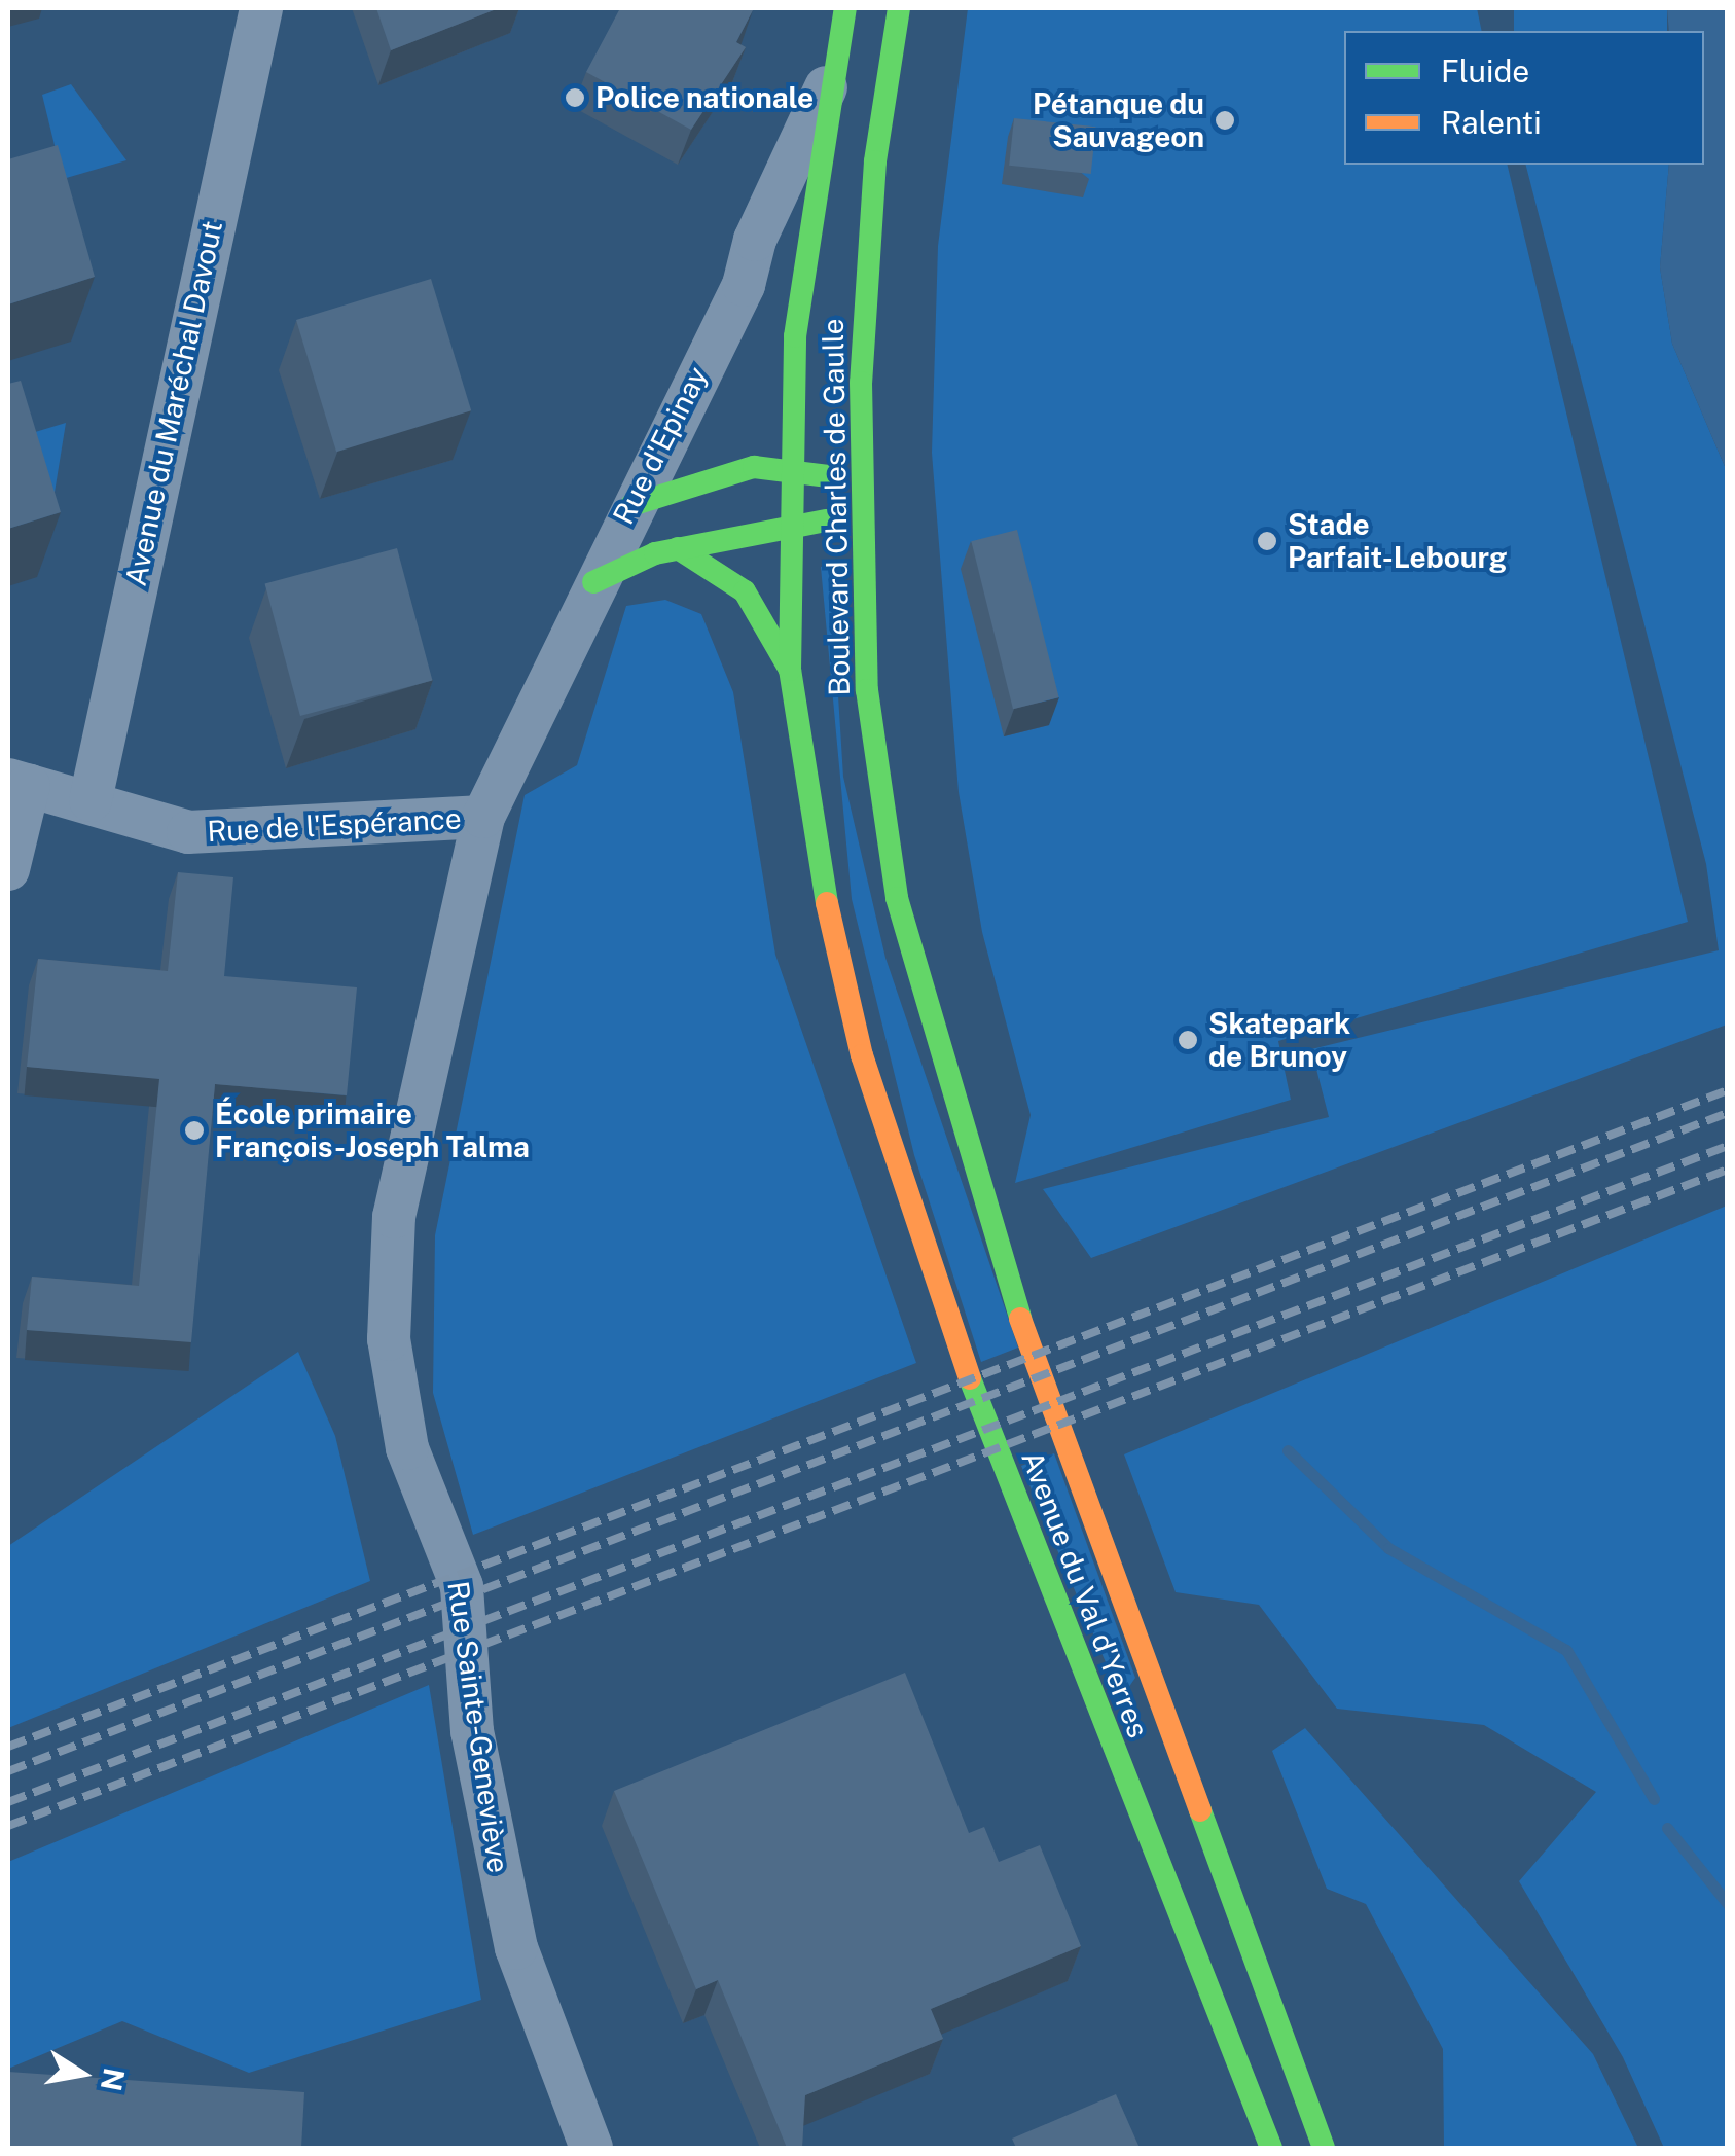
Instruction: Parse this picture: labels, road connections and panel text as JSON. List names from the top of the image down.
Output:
{
  "streets": {
    "main road": ["Boulevard Charles de Gaulle", "Avenue du Val d'Yerres"],
    "street": [
      "Avenue du Maréchal Davout",
      "Rue d'Epinay",
      "Rue de l'Espérance",
      "Rue Sainte-Geneviève"
    ]
  },
  "crossings": [
    ["Avenue du Maréchal Davout", "Rue de l'Espérance"],
    ["Rue d'Epinay", "Boulevard Charles de Gaulle"],
    ["Rue d'Epinay", "Rue de l'Espérance"],
    ["Rue d'Epinay", "Rue Sainte-Geneviève"],
    ["Boulevard Charles de Gaulle", "Avenue du Val d'Yerres"],
    ["Rue de l'Espérance", "Rue Sainte-Geneviève"]
  ],
  "places": [
    "Police nationale",
    "Pétanque du Sauvageon",
    "Stade Parfait-Lebourg",
    "Skatepark de Brunoy",
    "École primaire François-Joseph Talma"
  ],
  "legend": ["Fluide", "Ralenti"],
  "north": "right"
}
